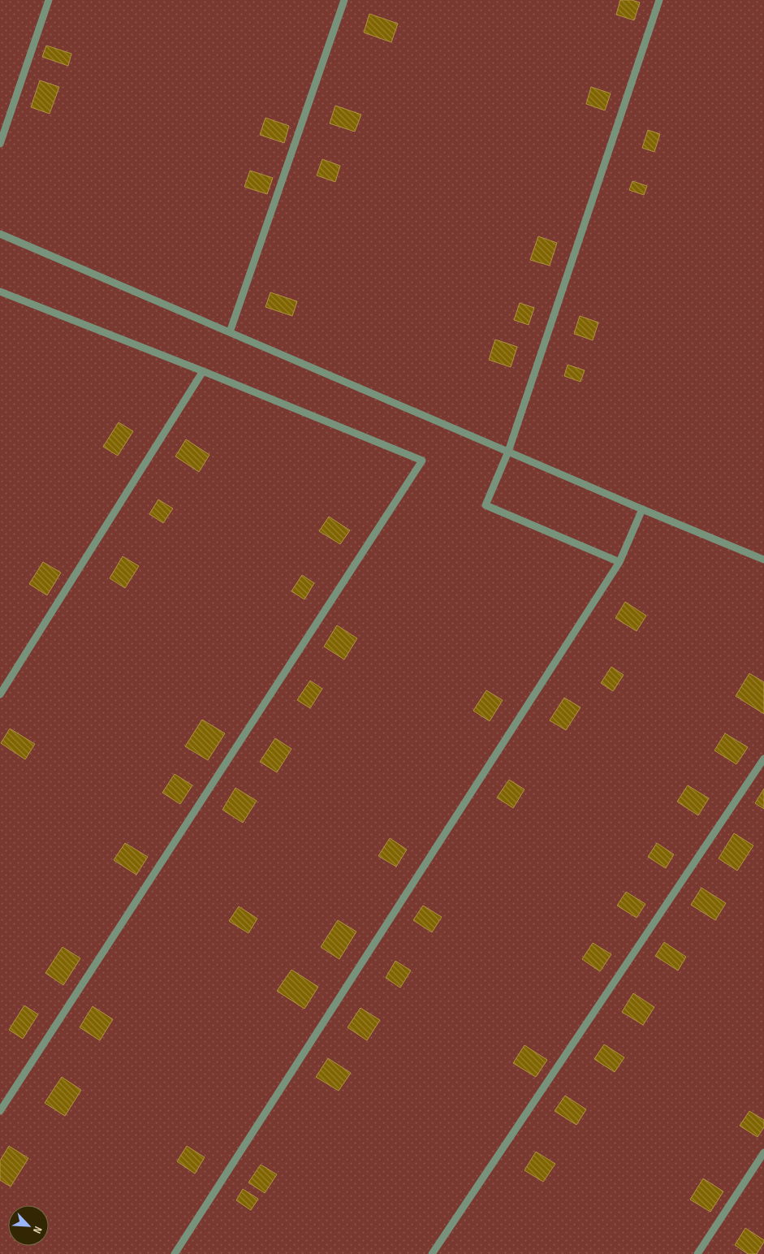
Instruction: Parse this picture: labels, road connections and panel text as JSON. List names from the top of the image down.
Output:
{
  "north": "bottom right"
}
